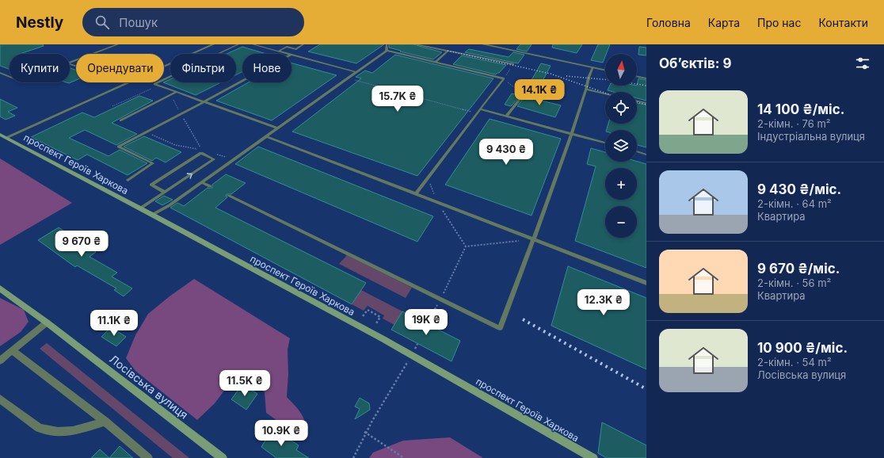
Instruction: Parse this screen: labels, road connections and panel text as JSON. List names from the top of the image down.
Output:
{
  "streets": {
    "street": ["проспект Героїв Харкова", "Лосівська вулиця"]
  },
  "north": "top",
  "page": {
    "header": "Nestly",
    "search": "Пошук",
    "nav": [
      "Головна",
      "Карта",
      "Про нас",
      "Контакти"
    ],
    "heading": "Об’єктів: 9",
    "map_buttons": ["+", "−"],
    "chip": [
      "Купити",
      "Орендувати",
      "Фільтри",
      "Нове"
    ],
    "price": [
      "14.1K ₴",
      "15.7K ₴",
      "9 430 ₴",
      "9 670 ₴",
      "12.3K ₴",
      "19K ₴",
      "11.1K ₴",
      "11.5K ₴",
      "10.9K ₴"
    ],
    "list": [
      {
        "name": "14 100 ₴/міс.",
        "note": "2-кімн. · 76 m² · Індустріальна вулиця"
      },
      {
        "name": "9 430 ₴/міс.",
        "note": "2-кімн. · 64 m² · Квартира"
      },
      {
        "name": "9 670 ₴/міс.",
        "note": "2-кімн. · 56 m² · Квартира"
      },
      {
        "name": "10 900 ₴/міс.",
        "note": "2-кімн. · 54 m² · Лосівська вулиця"
      }
    ]
  }
}
